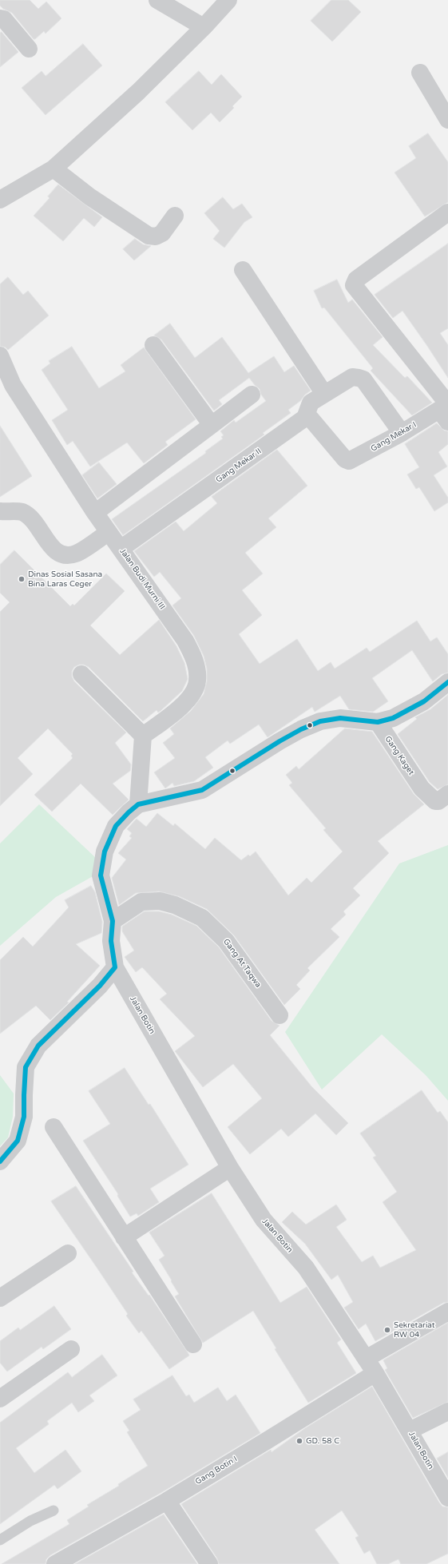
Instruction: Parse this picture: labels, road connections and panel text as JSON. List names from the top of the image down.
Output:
{
  "streets": {
    "street": [
      "Gang Mekar I",
      "Gang Mekar II",
      "Jalan Budi Murni III",
      "Gang Kaget",
      "Gang At Taqwa",
      "Jalan Botin",
      "Gang Botin I"
    ]
  },
  "crossings": [
    ["Gang Mekar I", "Gang Mekar II"],
    ["Gang Mekar II", "Jalan Budi Murni III"],
    ["Jalan Botin", "Gang Botin I"]
  ],
  "places": ["Dinas Sosial Sasana Bina Laras Ceger", "Sekretariat RW 04", "GD. 58 C"]
}
